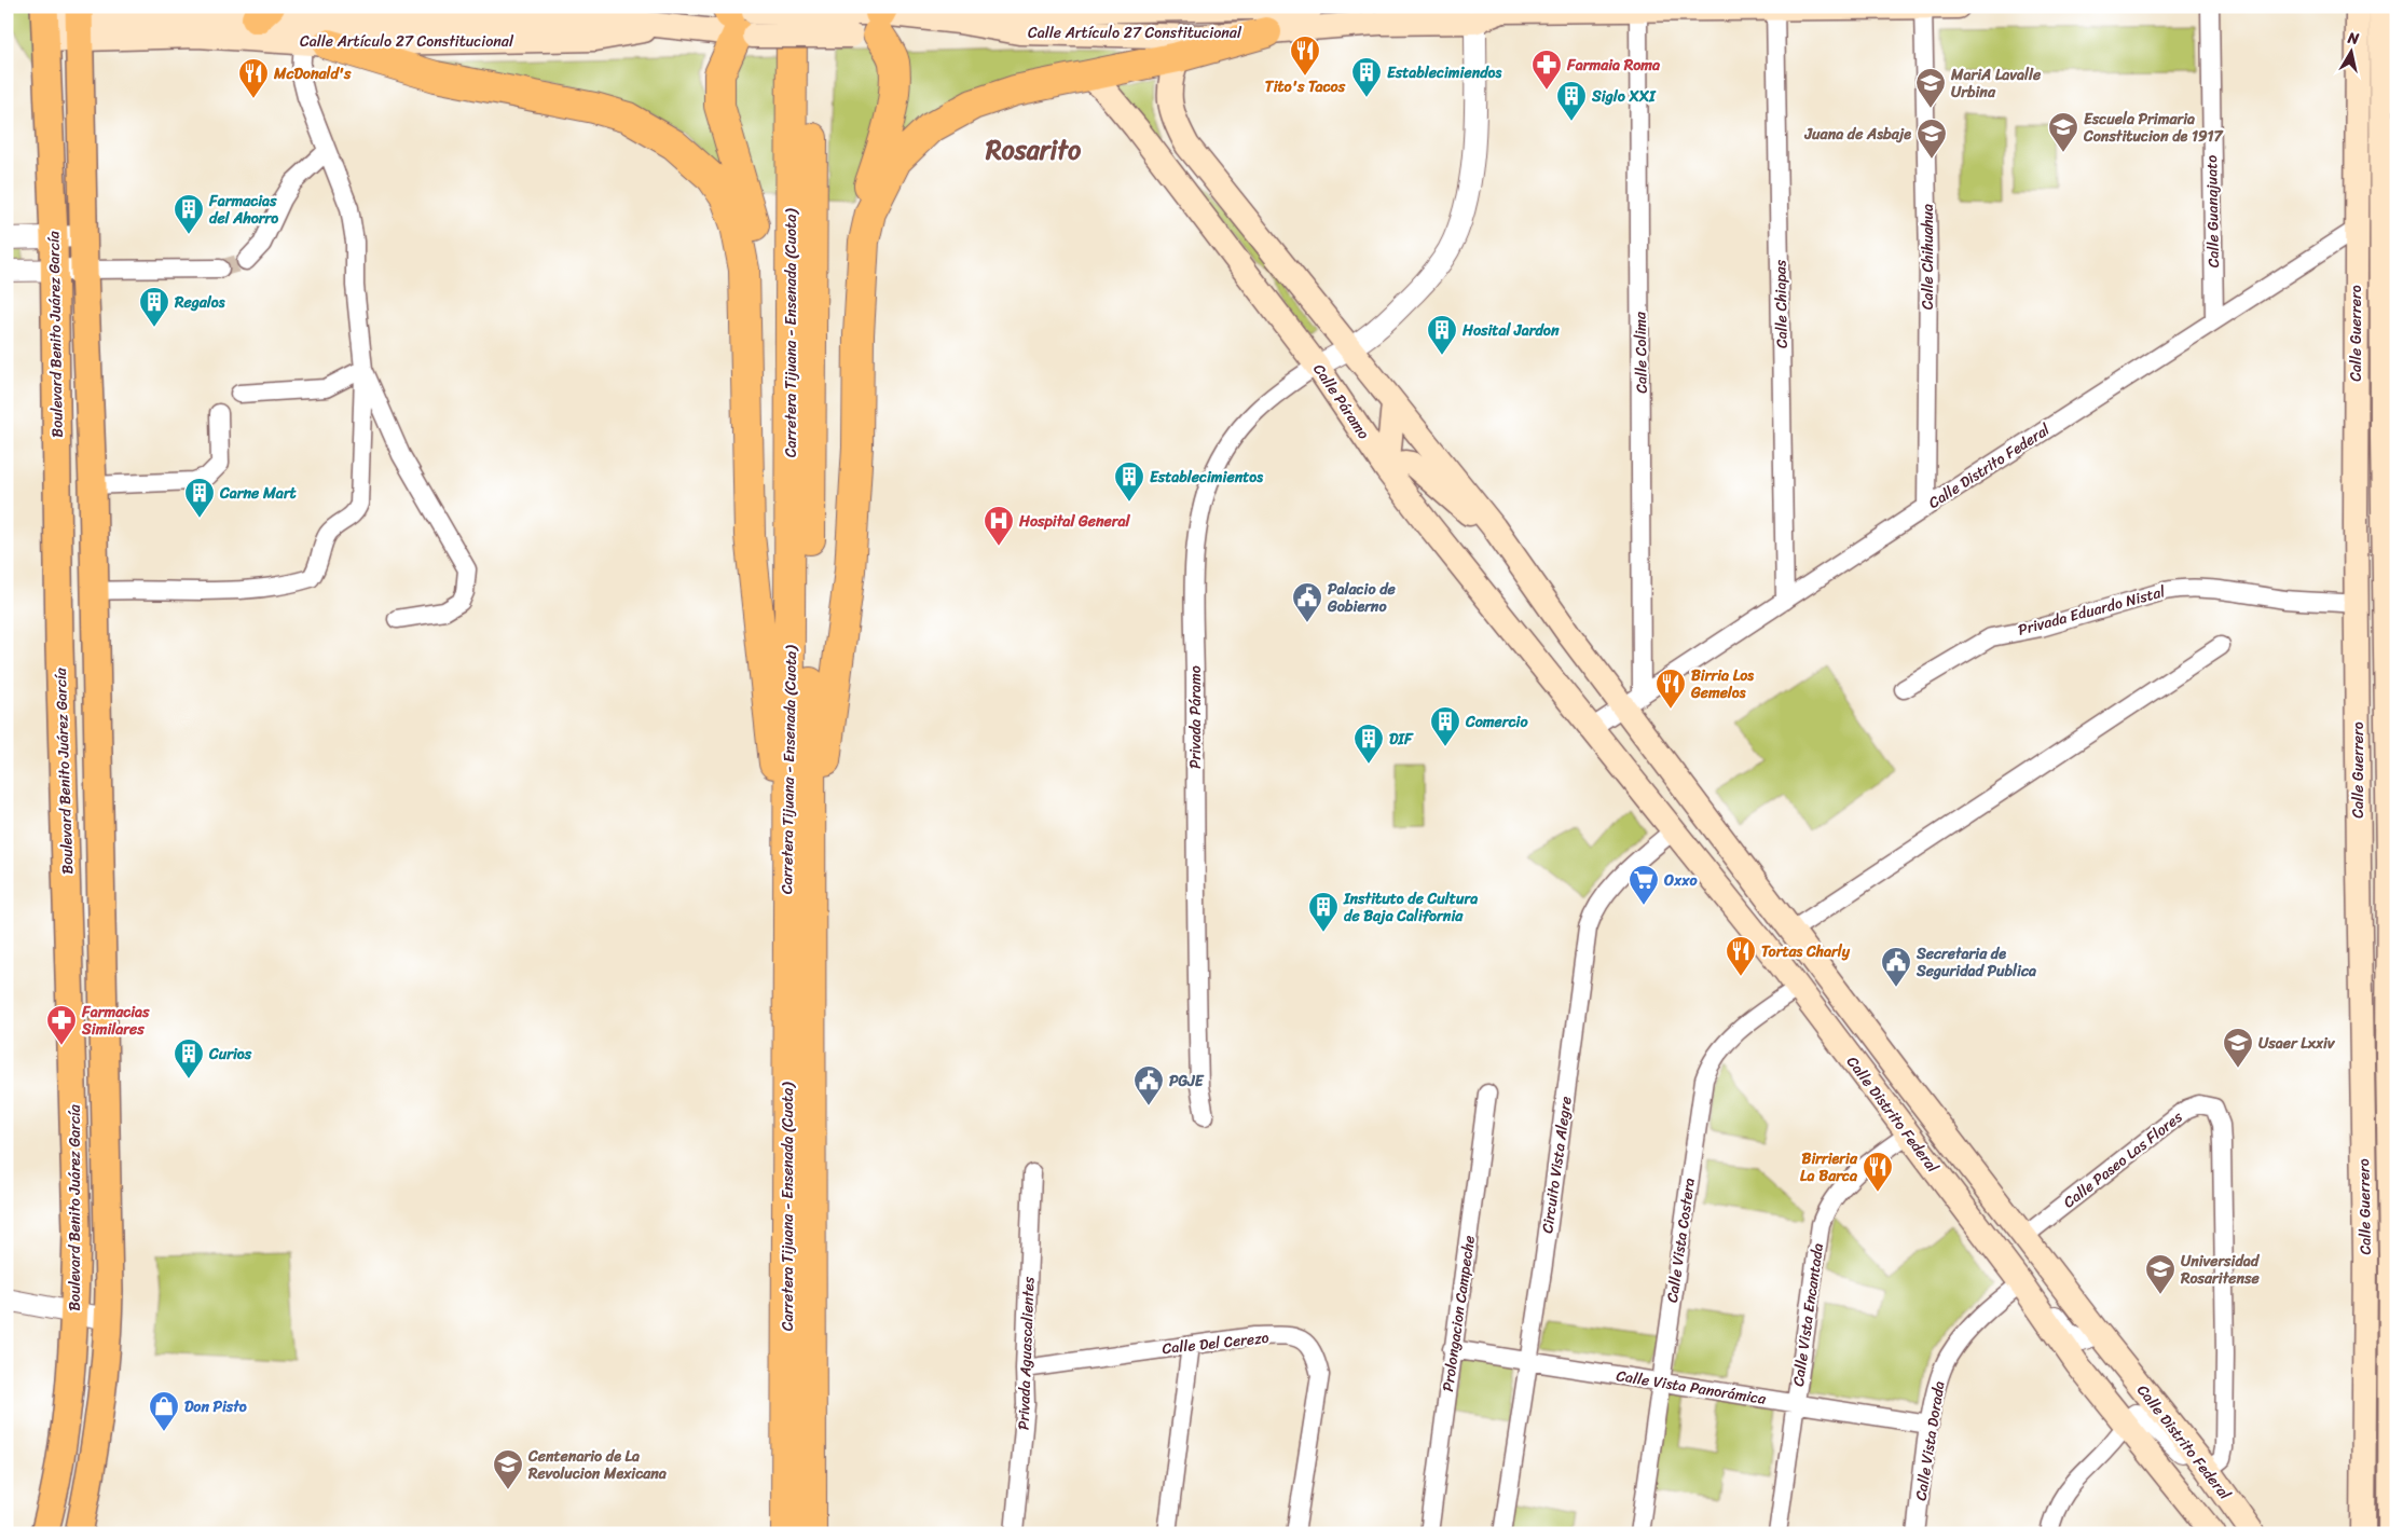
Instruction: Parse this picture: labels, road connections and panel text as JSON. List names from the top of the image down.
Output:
{
  "streets": {
    "highway": ["Carretera Tijuana - Ensenada (Cuota)"],
    "main road": [
      "Calle Artículo 27 Constitucional",
      "Calle Guerrero",
      "Boulevard Benito Juárez García",
      "Calle Páramo",
      "Calle Distrito Federal"
    ],
    "street": [
      "Calle Guanajuato",
      "Calle Chihuahua",
      "Calle Chiapas",
      "Calle Colima",
      "Privada Eduardo Nistal",
      "Privada Páramo",
      "Calle Paseo Las Flores",
      "Circuito Vista Alegre",
      "Calle Vista Costera",
      "Prolongacion Campeche",
      "Calle Vista Encantada",
      "Calle Del Cerezo",
      "Privada Aguascalientes",
      "Calle Vista Panorámica",
      "Calle Vista Dorada"
    ]
  },
  "crossings": [
    ["Calle Artículo 27 Constitucional", "Calle Chihuahua"],
    ["Calle Artículo 27 Constitucional", "Calle Chiapas"],
    ["Calle Artículo 27 Constitucional", "Boulevard Benito Juárez García"],
    ["Calle Artículo 27 Constitucional", "Calle Colima"],
    ["Calle Guanajuato", "Calle Distrito Federal"],
    ["Calle Chihuahua", "Calle Distrito Federal"],
    ["Calle Chiapas", "Calle Distrito Federal"],
    ["Calle Guerrero", "Calle Distrito Federal"],
    ["Calle Guerrero", "Privada Eduardo Nistal"],
    ["Calle Colima", "Calle Distrito Federal"],
    ["Calle Páramo", "Calle Distrito Federal"],
    ["Calle Páramo", "Privada Páramo"],
    ["Calle Distrito Federal", "Calle Paseo Las Flores"],
    ["Calle Distrito Federal", "Circuito Vista Alegre"],
    ["Calle Distrito Federal", "Calle Vista Costera"],
    ["Calle Distrito Federal", "Calle Vista Encantada"],
    ["Calle Distrito Federal", "Calle Vista Dorada"],
    ["Circuito Vista Alegre", "Calle Vista Panorámica"],
    ["Calle Vista Costera", "Calle Vista Panorámica"],
    ["Prolongacion Campeche", "Calle Vista Panorámica"],
    ["Calle Vista Encantada", "Calle Vista Panorámica"],
    ["Calle Del Cerezo", "Privada Aguascalientes"],
    ["Calle Vista Panorámica", "Calle Vista Dorada"]
  ],
  "districts": ["Rosarito"],
  "places": {
    "restaurant": [
      "Tito's Tacos",
      "McDonald's",
      "Birria Los Gemelos",
      "Tortas Charly",
      "Birrieria La Barca"
    ],
    "pharmacy": ["Farmaia Roma", "Farmacias Similares"],
    "building": [
      "Establecimiendos",
      "Siglo XXI",
      "Farmacias del Ahorro",
      "Regalos",
      "Hosital Jardon",
      "Establecimientos",
      "Carne Mart",
      "Comercio",
      "DIF",
      "Instituto de Cultura de Baja California",
      "Curios"
    ],
    "school or university": [
      "MariA Lavalle Urbina",
      "Escuela Primaria Constitucion de 1917",
      "Juana de Asbaje",
      "Usaer Lxxiv",
      "Universidad Rosaritense",
      "Centenario de La Revolucion Mexicana"
    ],
    "hospital": ["Hospital General"],
    "public building": ["Palacio de Gobierno", "Secretaria de Seguridad Publica", "PGJE"],
    "supermarket": ["Oxxo"],
    "shop": ["Don Pisto"]
  },
  "north": "top"
}
